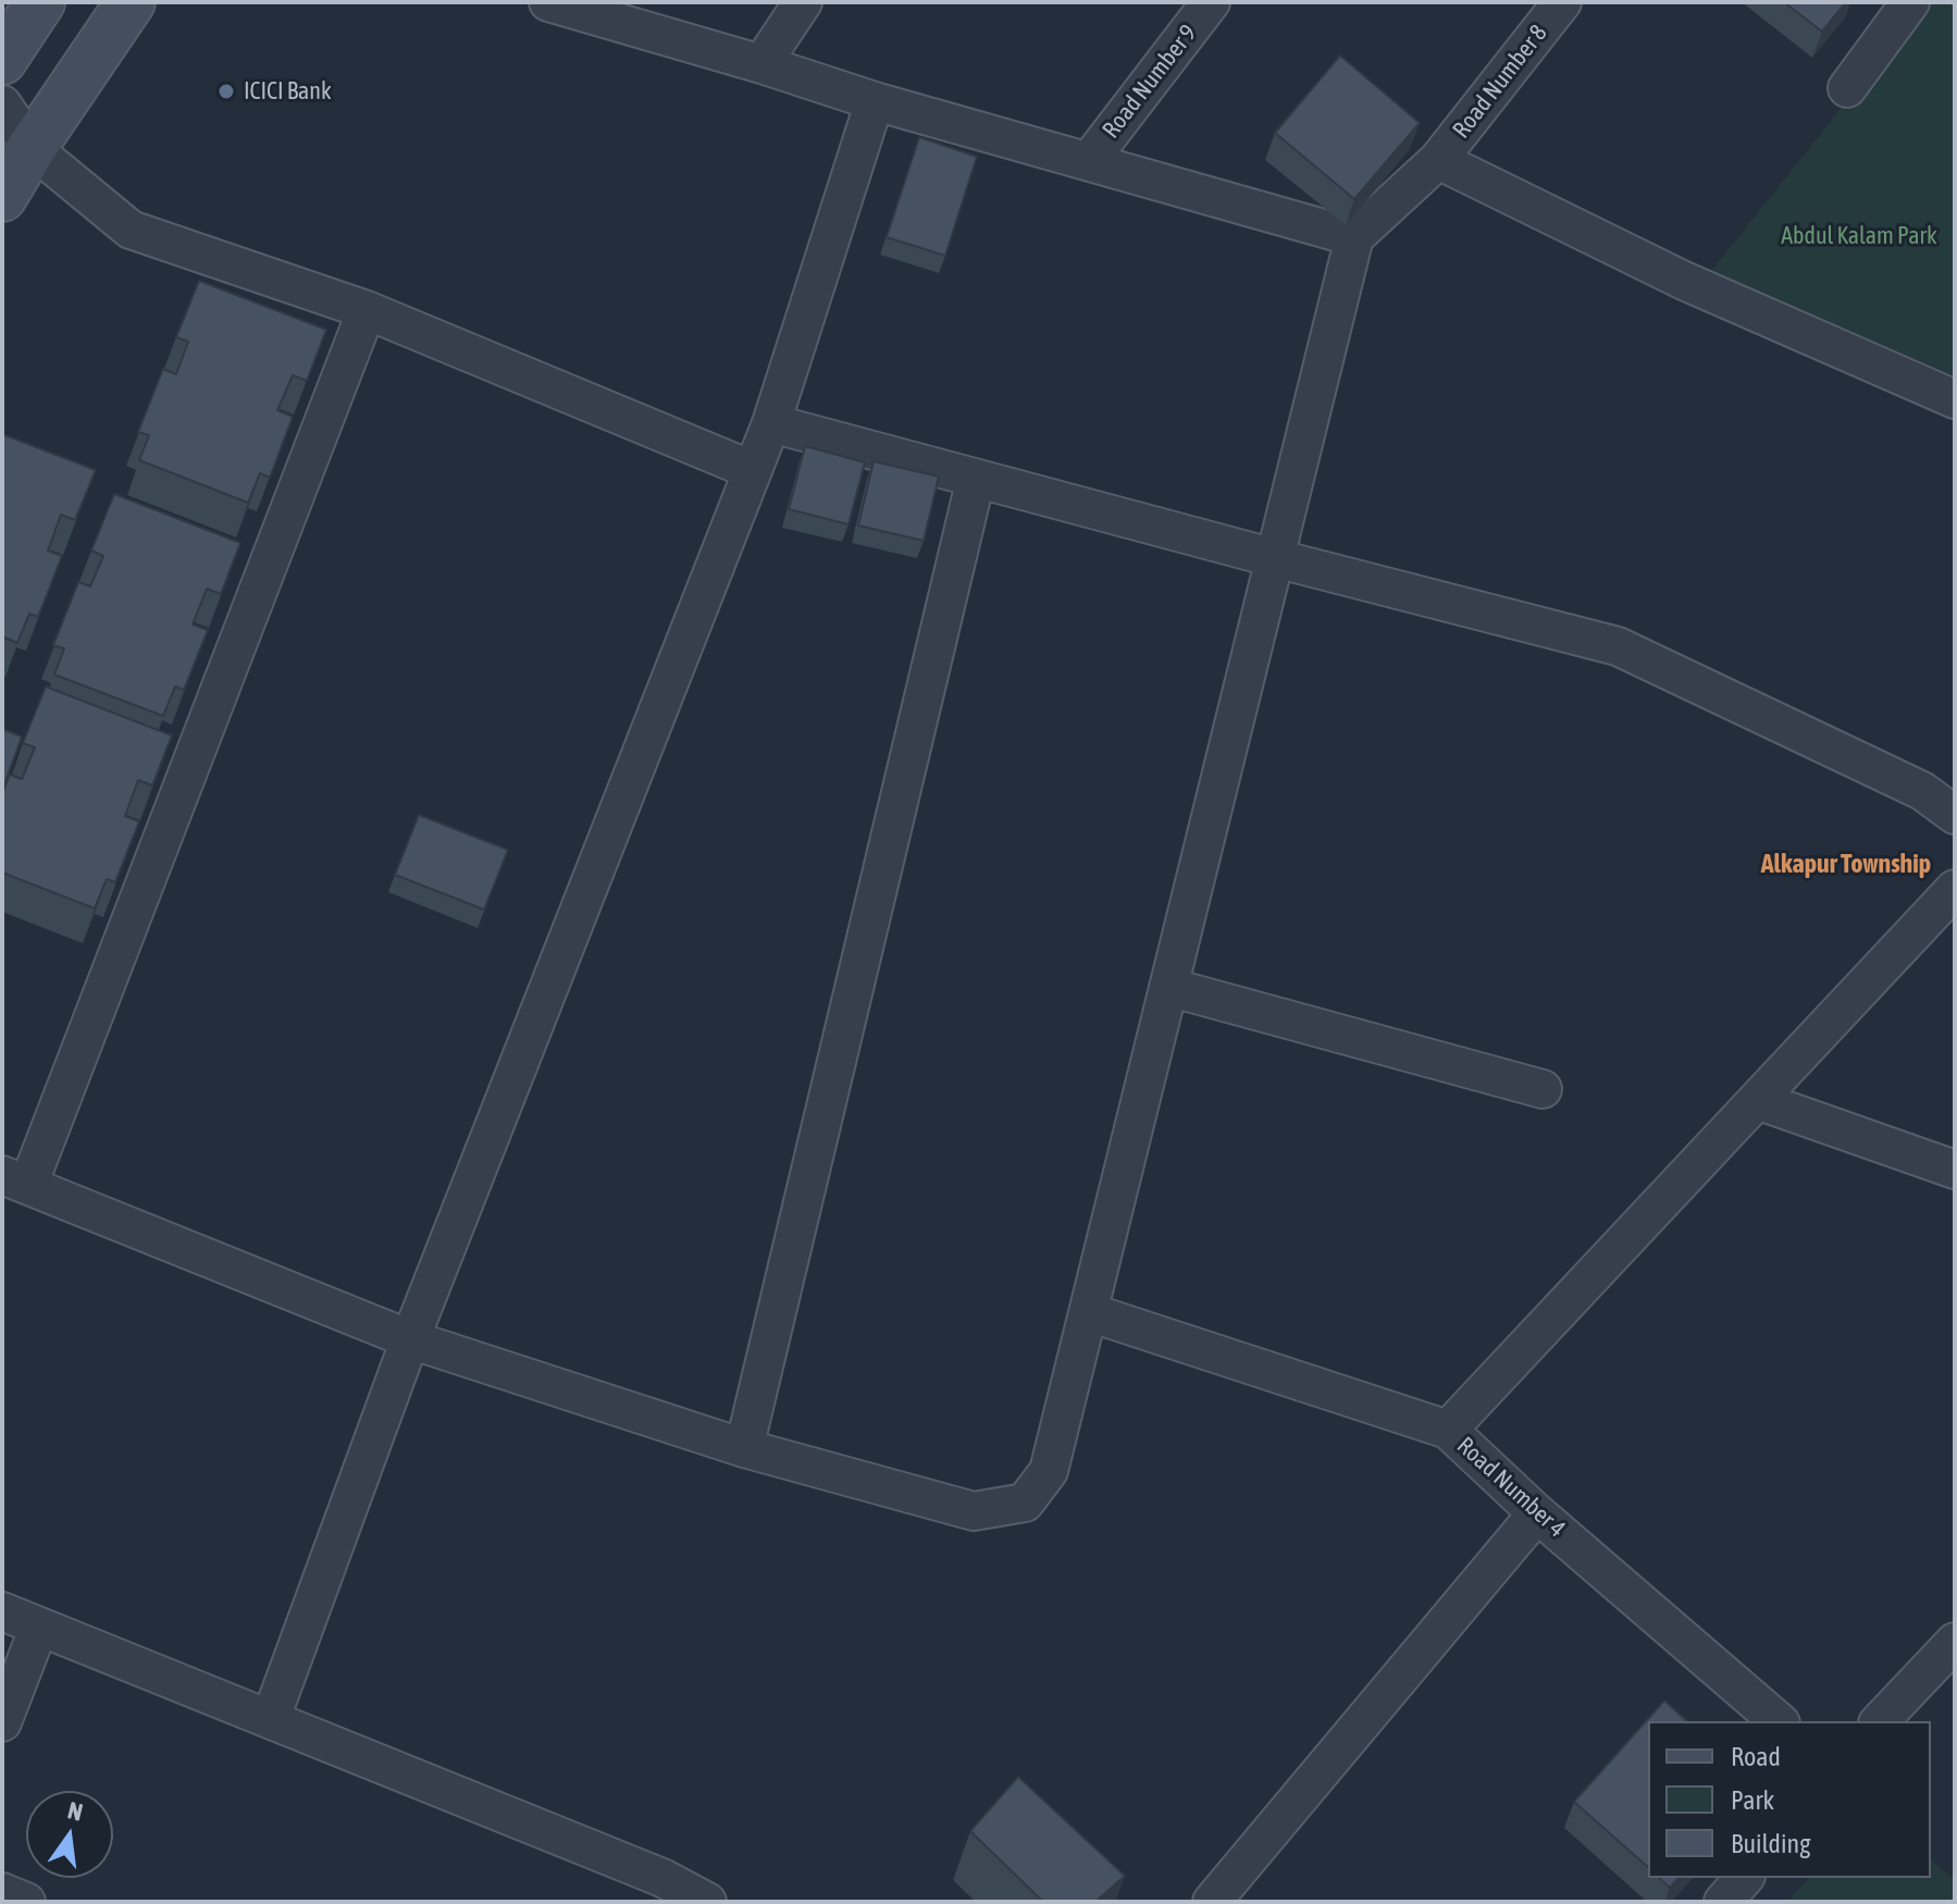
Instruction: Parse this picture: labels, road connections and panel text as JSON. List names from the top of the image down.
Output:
{
  "streets": {
    "street": ["Road Number 9", "Road Number 8", "Road Number 4"]
  },
  "districts": ["Alkapur Township"],
  "parks": ["Abdul Kalam Park"],
  "places": ["ICICI Bank"],
  "legend": ["Road", "Park", "Building"],
  "north": "top"
}
